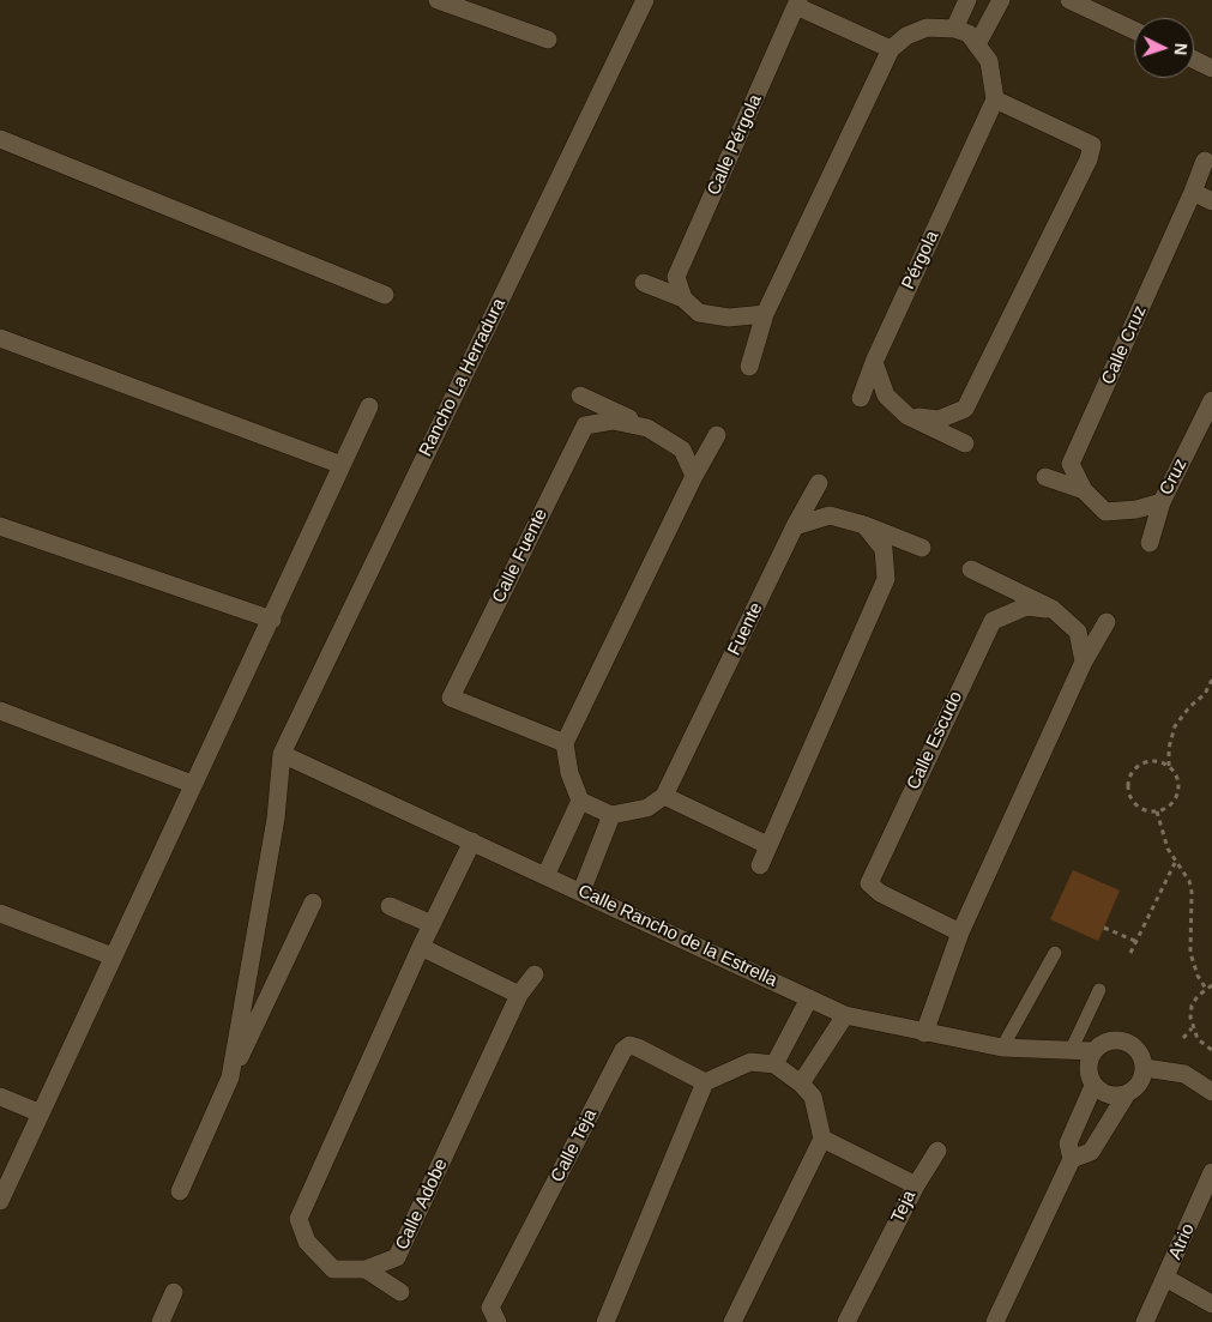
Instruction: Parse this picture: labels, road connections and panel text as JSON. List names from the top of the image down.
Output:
{
  "streets": {
    "street": [
      "Calle Pérgola",
      "Pérgola",
      "Calle Cruz",
      "Rancho La Herradura",
      "Cruz",
      "Calle Fuente",
      "Fuente",
      "Calle Escudo",
      "Calle Rancho de la Estrella",
      "Calle Teja",
      "Calle Adobe",
      "Teja",
      "Atrio"
    ]
  },
  "crossings": [
    ["Calle Cruz", "Cruz"],
    ["Rancho La Herradura", "Calle Rancho de la Estrella"],
    ["Calle Rancho de la Estrella", "Calle Adobe"]
  ],
  "north": "right"
}
